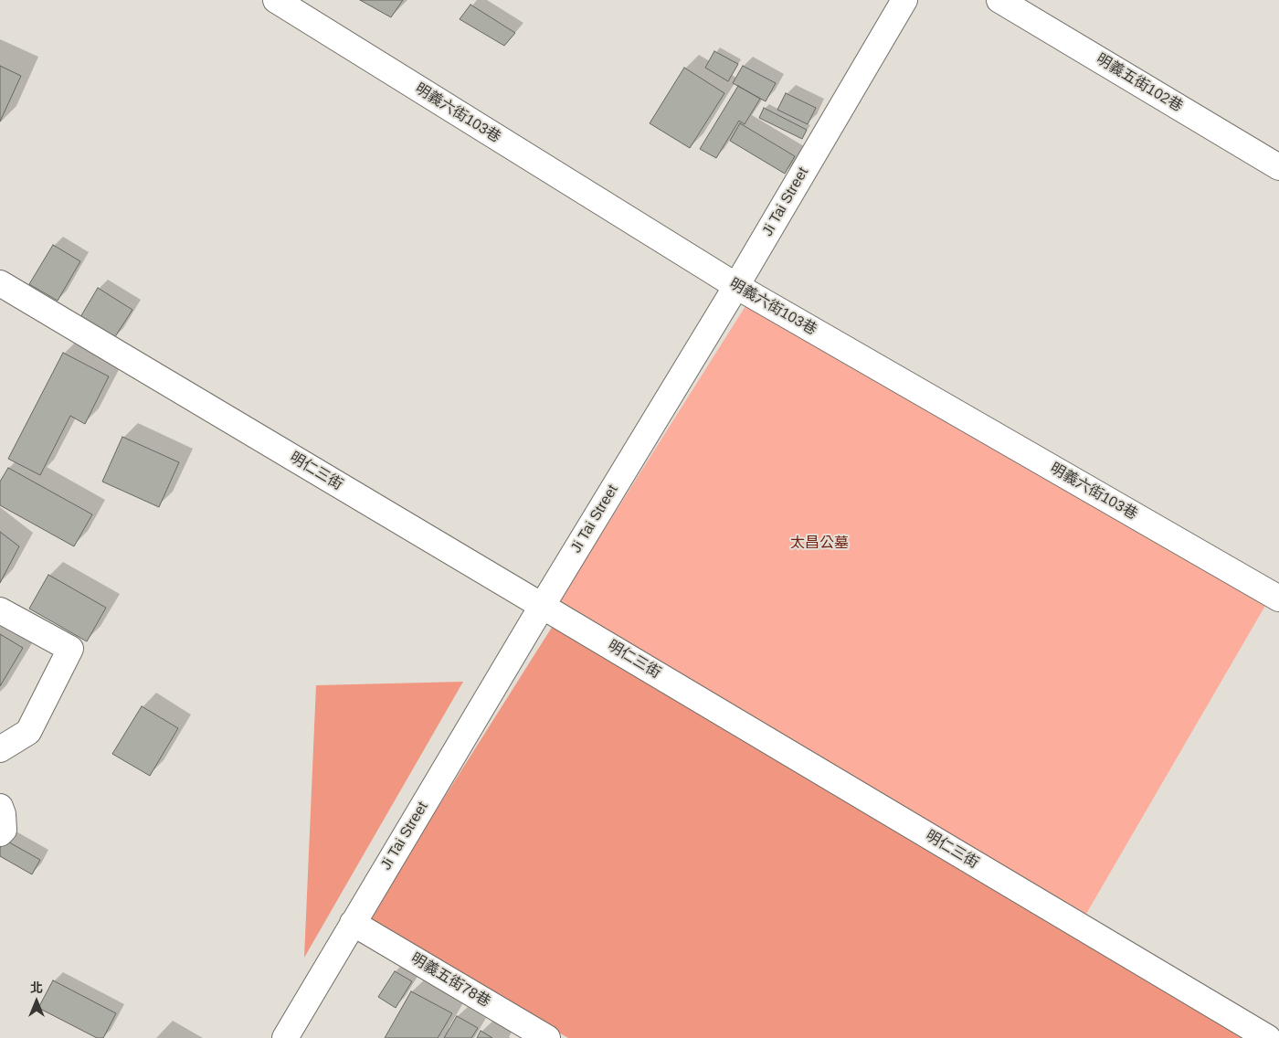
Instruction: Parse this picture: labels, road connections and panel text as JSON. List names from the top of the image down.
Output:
{
  "streets": {
    "street": [
      "明義五街102巷",
      "明義六街103巷",
      "Ji Tai Street",
      "明仁三街",
      "明義五街78巷"
    ]
  },
  "crossings": [
    ["明義六街103巷", "Ji Tai Street"],
    ["Ji Tai Street", "明仁三街"],
    ["Ji Tai Street", "明義五街78巷"]
  ],
  "parks": ["太昌公墓"],
  "north": "top"
}
